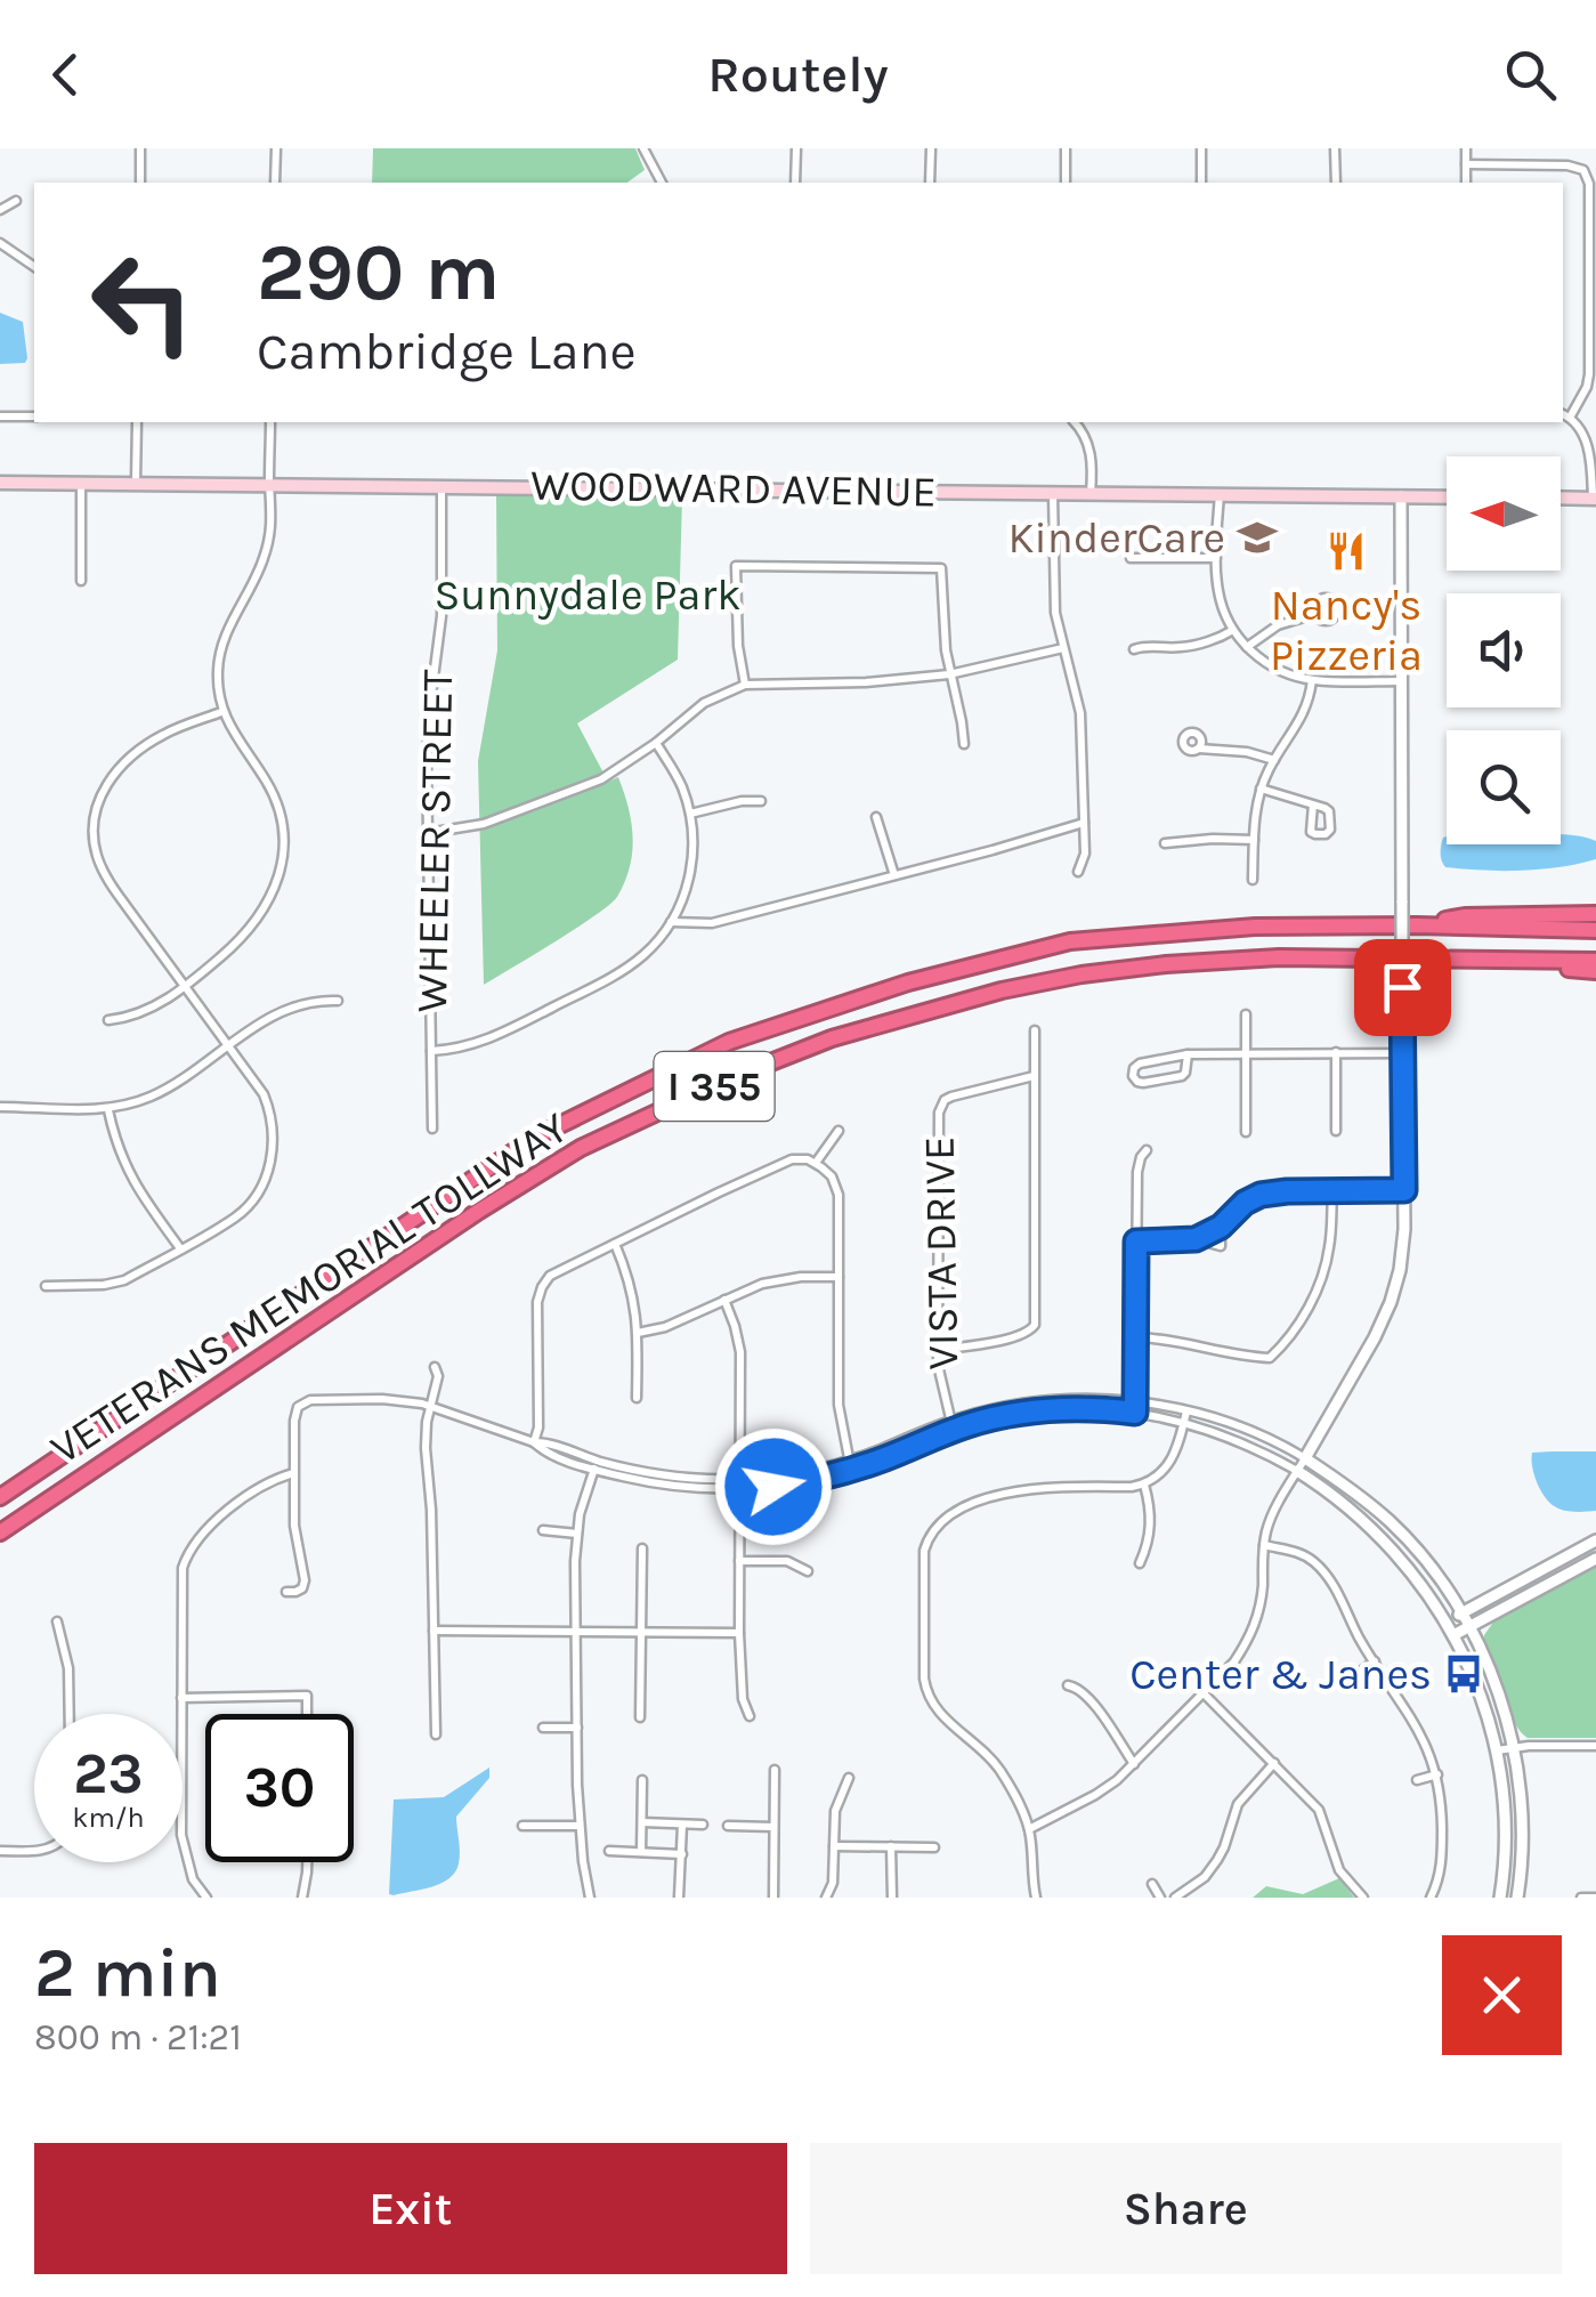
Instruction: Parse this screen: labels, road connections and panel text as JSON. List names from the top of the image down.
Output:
{
  "streets": {
    "highway": ["I 355", "VETERANS MEMORIAL TOLLWAY"],
    "main road": ["WOODWARD AVENUE"],
    "street": ["WHEELER STREET", "VISTA DRIVE"]
  },
  "crossings": [
    ["WOODWARD AVENUE", "WHEELER STREET"]
  ],
  "parks": ["Sunnydale Park"],
  "places": {
    "school or university": ["KinderCare"],
    "restaurant": ["Nancy's Pizzeria"],
    "bus stop": ["Center & Janes"]
  },
  "north": "left",
  "page": {
    "header": "Routely",
    "turn": ["290 m", "Cambridge Lane"],
    "speed": "23 km/h",
    "limit": "30",
    "heading": ["2 min", "800 m · 21:21"],
    "buttons": ["Exit", "Share"]
  }
}
